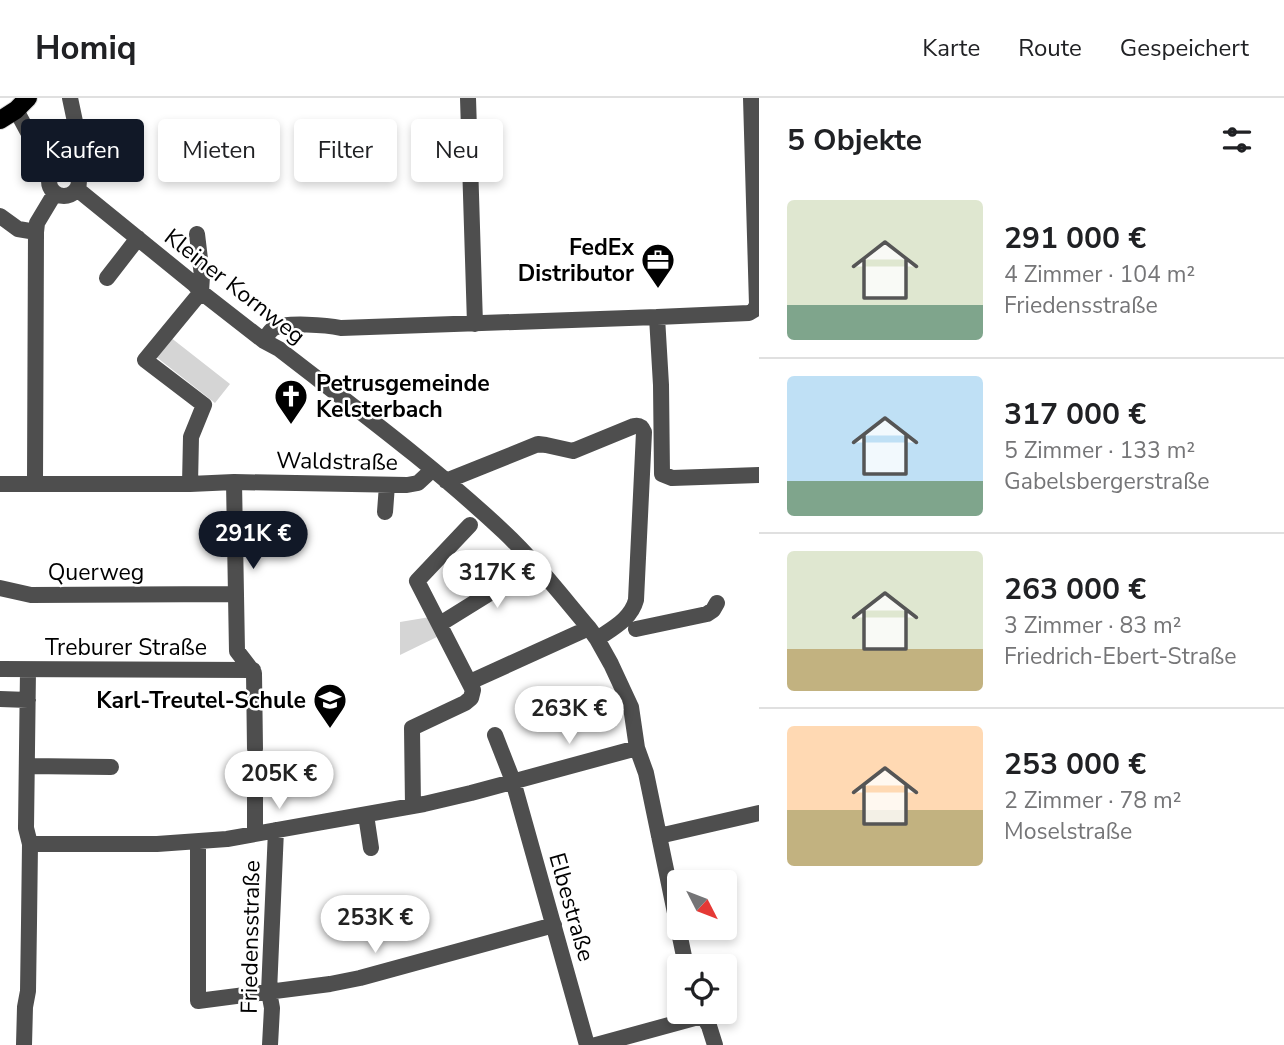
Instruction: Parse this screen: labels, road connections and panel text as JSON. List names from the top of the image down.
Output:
{
  "streets": {
    "street": [
      "Kleiner Kornweg",
      "Waldstraße",
      "Querweg",
      "Treburer Straße",
      "Elbestraße",
      "Friedensstraße"
    ]
  },
  "crossings": [
    ["Kleiner Kornweg", "Waldstraße"]
  ],
  "places": {
    "office": ["FedEx Distributor"],
    "church": ["Petrusgemeinde Kelsterbach"],
    "school or university": ["Karl-Treutel-Schule"]
  },
  "north": "bottom right",
  "page": {
    "header": "Homiq",
    "nav": ["Karte", "Route", "Gespeichert"],
    "heading": "5 Objekte",
    "chip": [
      "Kaufen",
      "Mieten",
      "Filter",
      "Neu"
    ],
    "list": [
      {
        "name": "291 000 €",
        "note": "4 Zimmer · 104 m² · Friedensstraße"
      },
      {
        "name": "317 000 €",
        "note": "5 Zimmer · 133 m² · Gabelsbergerstraße"
      },
      {
        "name": "263 000 €",
        "note": "3 Zimmer · 83 m² · Friedrich-Ebert-Straße"
      },
      {
        "name": "253 000 €",
        "note": "2 Zimmer · 78 m² · Moselstraße"
      }
    ],
    "price": [
      "291K €",
      "317K €",
      "263K €",
      "205K €",
      "253K €"
    ]
  }
}
